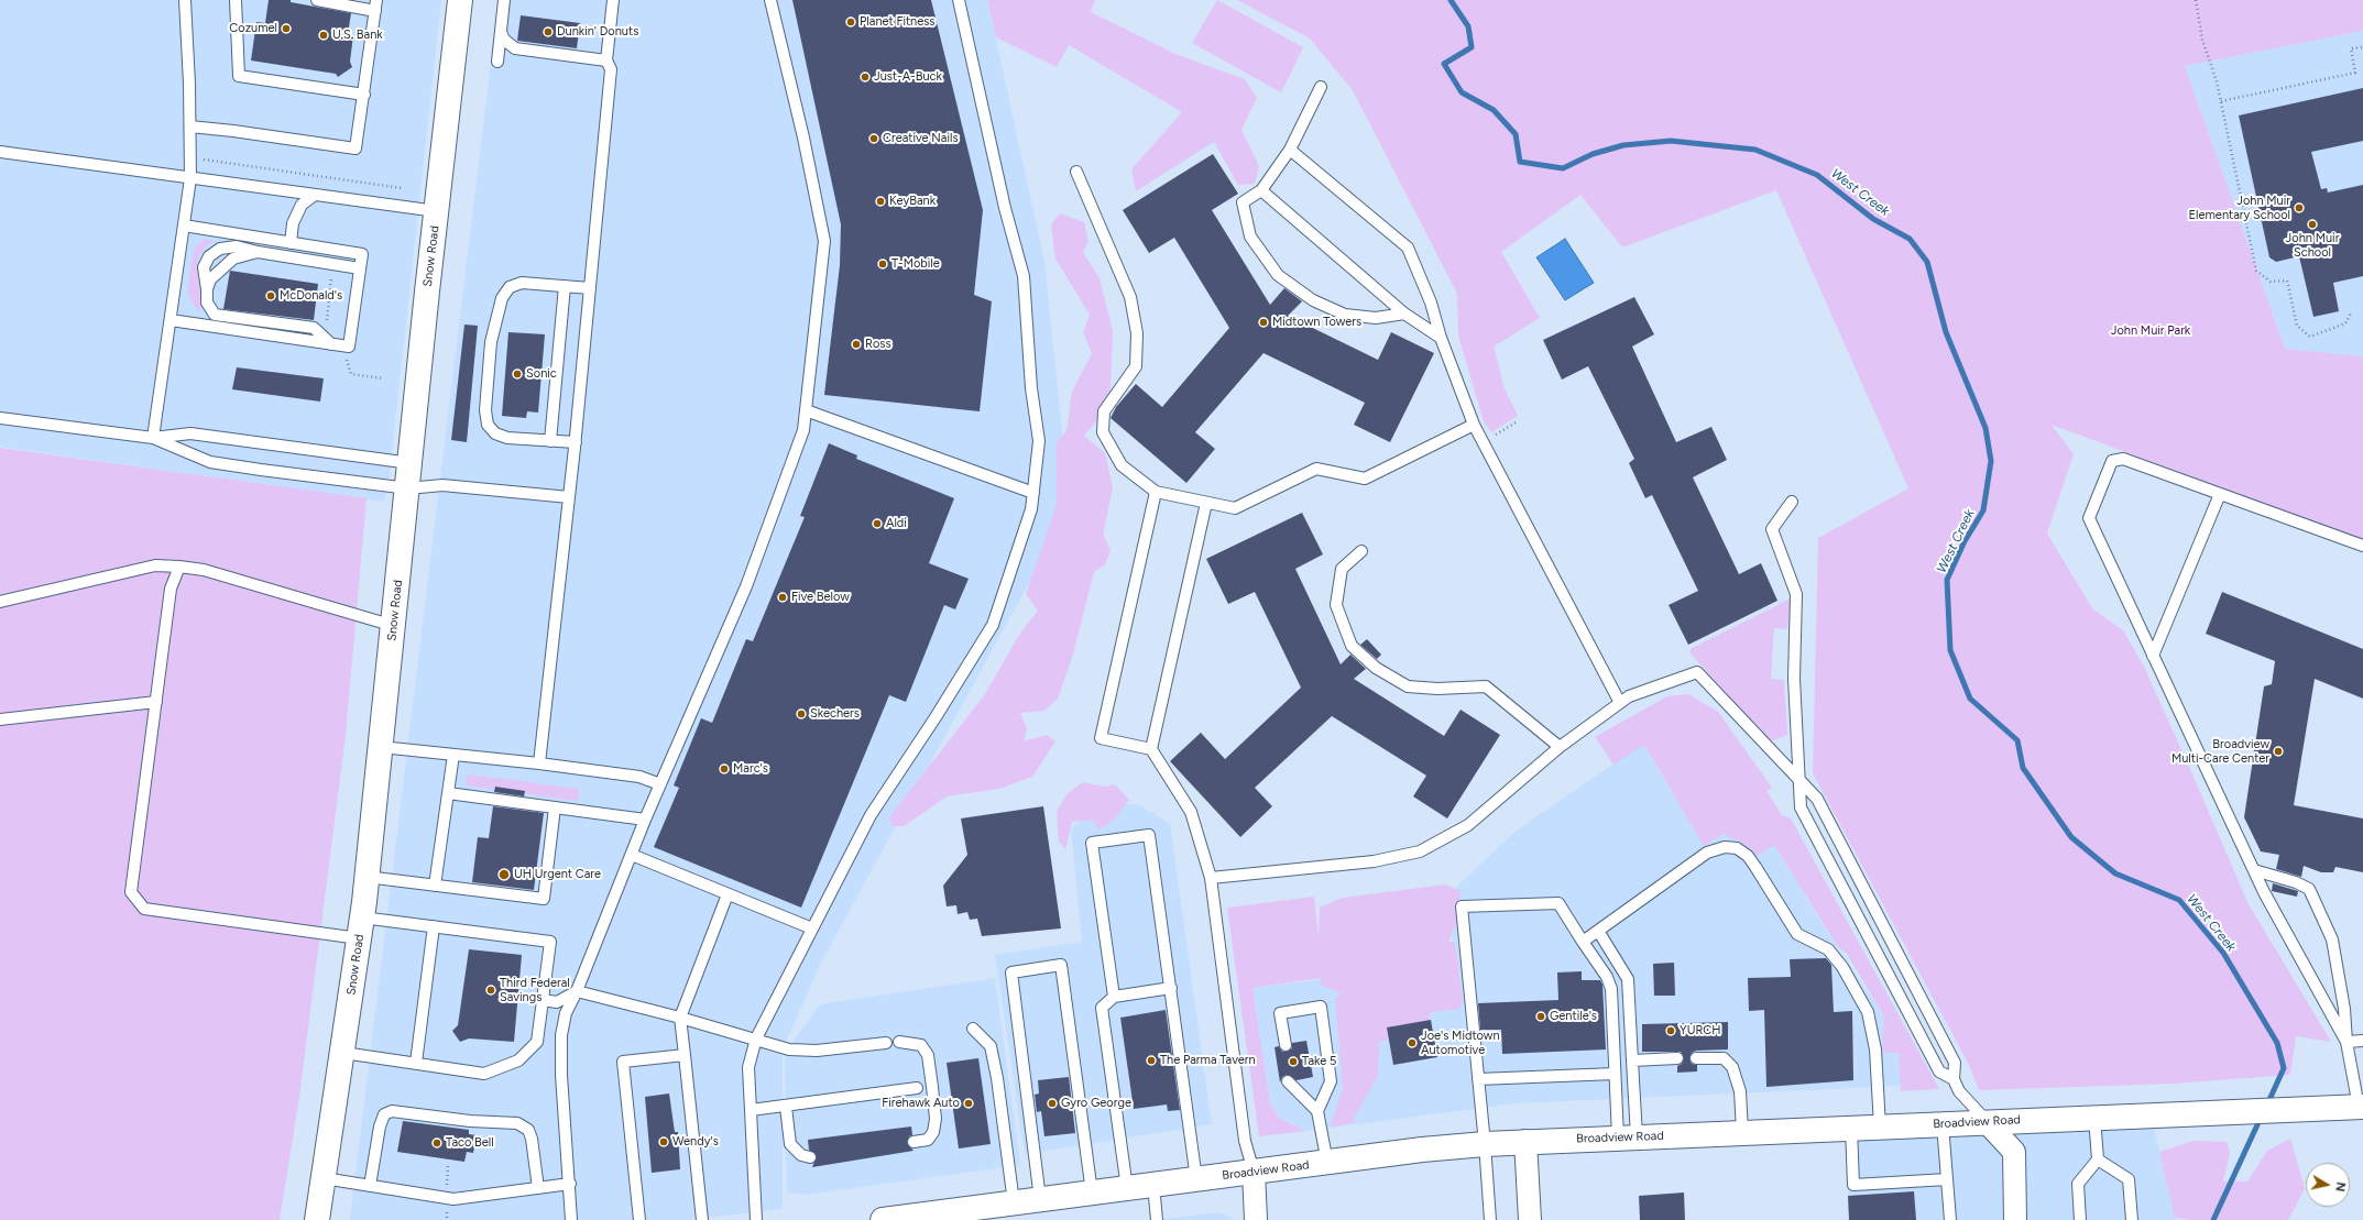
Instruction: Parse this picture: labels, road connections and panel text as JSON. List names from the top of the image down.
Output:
{
  "streets": {
    "main road": ["Snow Road", "Broadview Road"]
  },
  "water": ["West Creek"],
  "parks": ["John Muir Park"],
  "places": [
    "Planet Fitness",
    "Cozumel",
    "Dunkin' Donuts",
    "U.S. Bank",
    "Just-A-Buck",
    "Creative Nails",
    "KeyBank",
    "John Muir Elementary School",
    "John Muir School",
    "T-Mobile",
    "McDonald's",
    "Midtown Towers",
    "Ross",
    "Sonic",
    "Aldi",
    "Five Below",
    "Skechers",
    "Broadview Multi-Care Center",
    "Marc's",
    "UH Urgent Care",
    "Third Federal Savings",
    "Gentile's",
    "YURCH",
    "Joe's Midtown Automotive",
    "The Parma Tavern",
    "Take 5",
    "Firehawk Auto",
    "Gyro George",
    "Wendy's",
    "Taco Bell"
  ],
  "north": "right"
}
